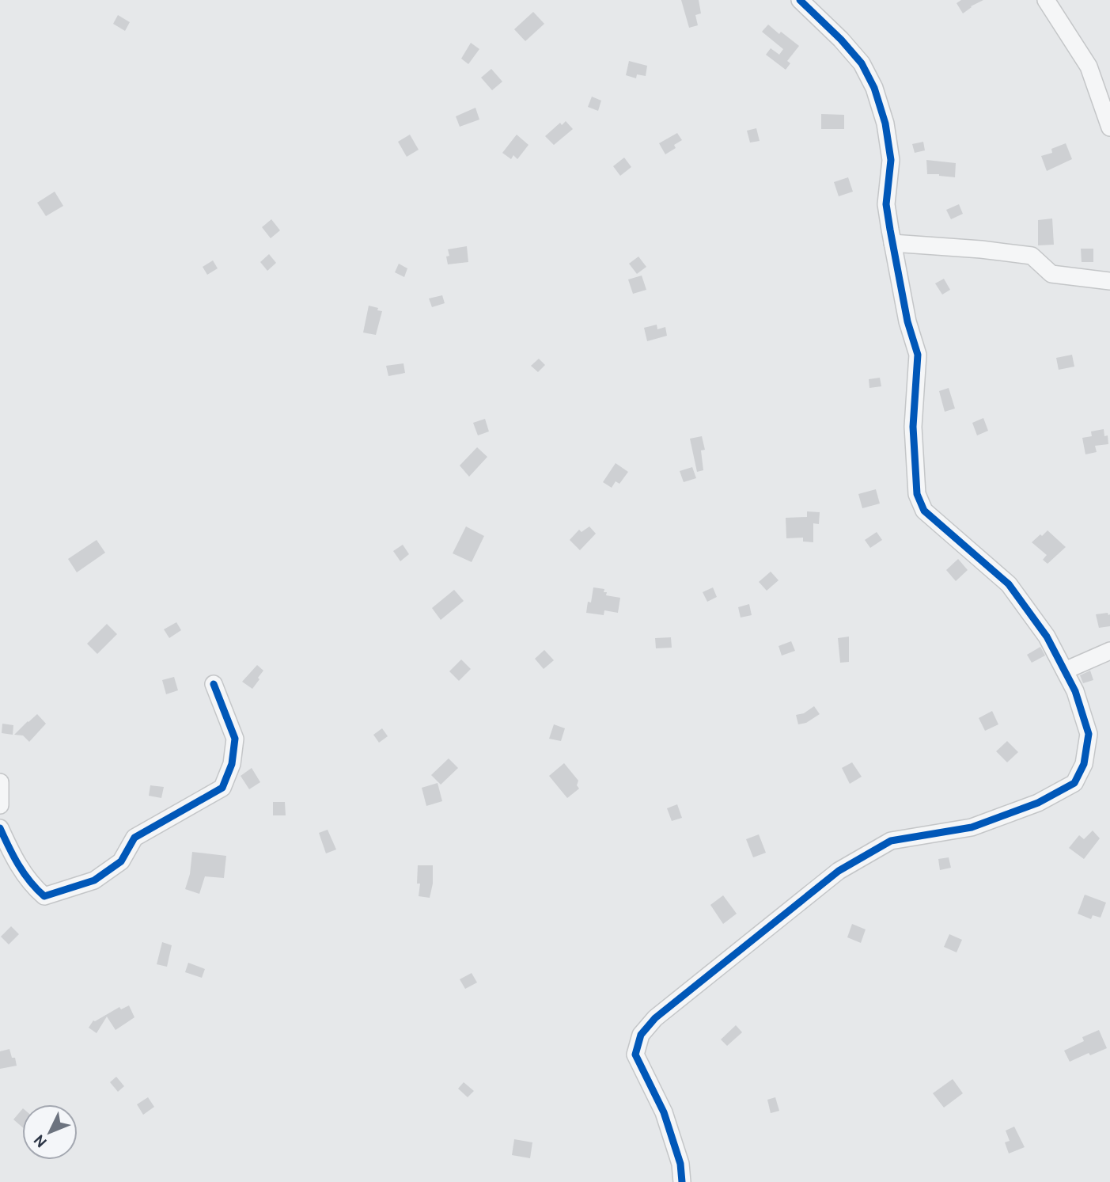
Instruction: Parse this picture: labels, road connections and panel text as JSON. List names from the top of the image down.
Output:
{
  "north": "bottom left"
}
